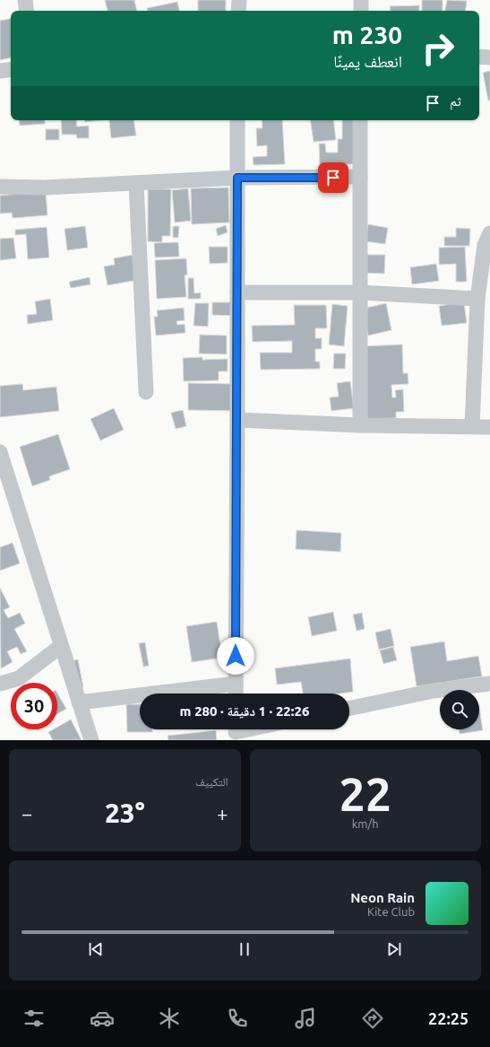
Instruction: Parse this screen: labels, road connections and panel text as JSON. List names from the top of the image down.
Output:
{
  "page": {
    "turn": ["230 m", "انعطف يمينًا"],
    "then": "ثم",
    "limit": "30",
    "trip": "22:26 · 1 دقيقة · 280 m",
    "tile": [
      ["22", "km/h"],
      "التكييف"
    ],
    "heat": ["−", "23°", "+"],
    "song": ["Neon Rain", "Kite Club"],
    "tabs": "22:25"
  }
}
